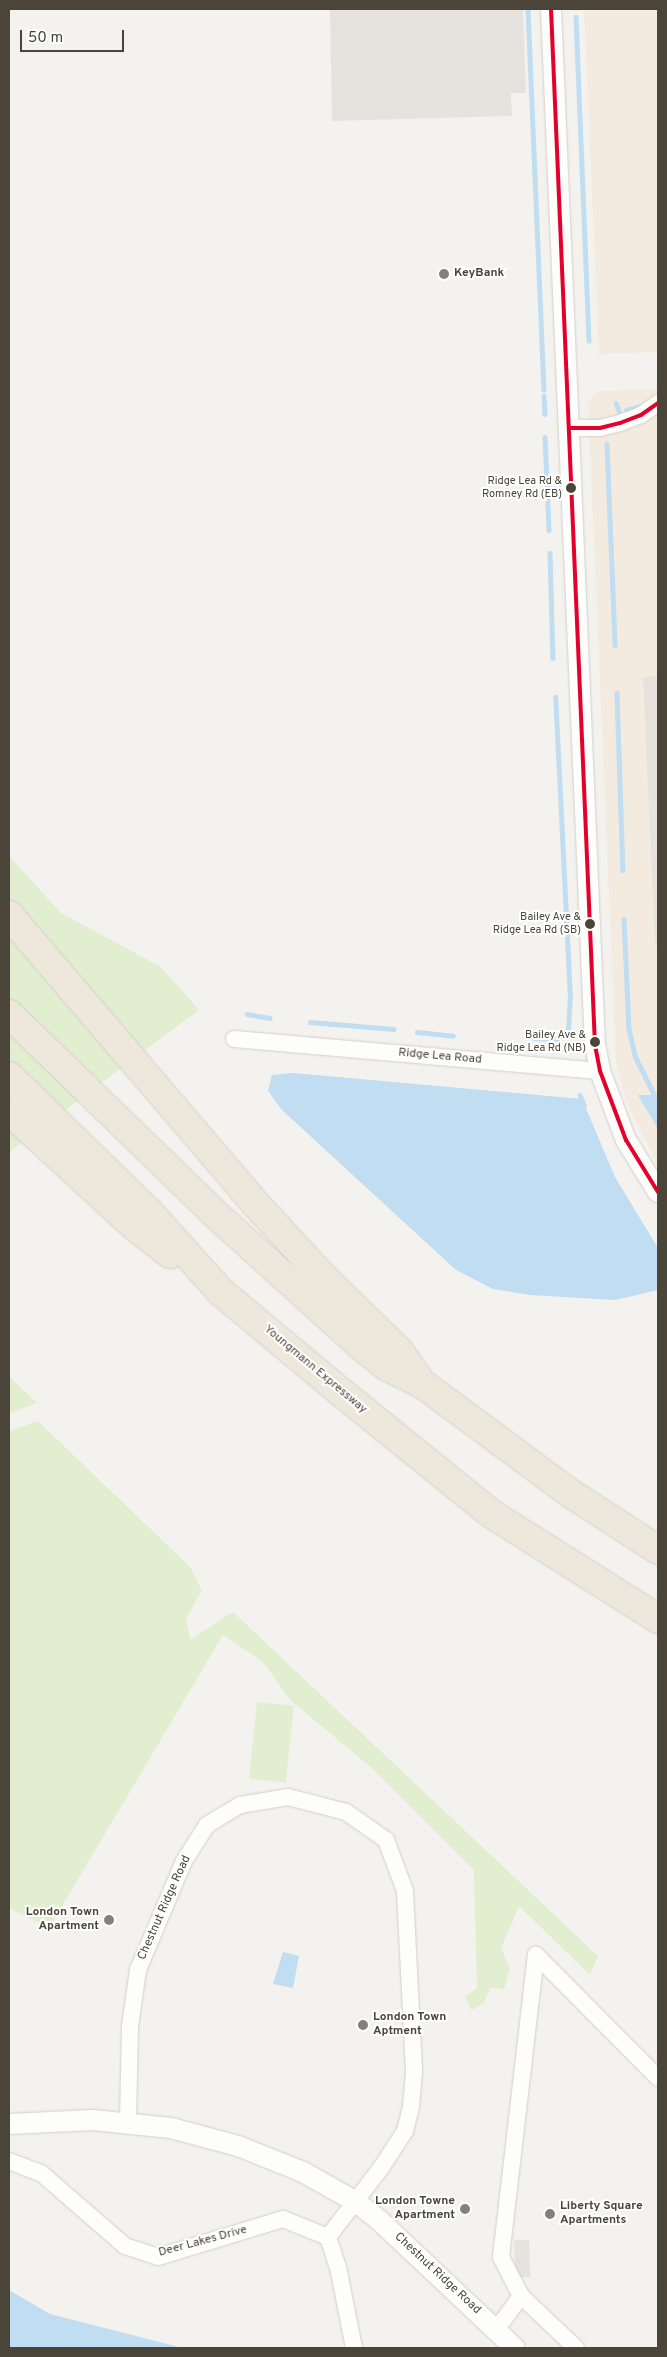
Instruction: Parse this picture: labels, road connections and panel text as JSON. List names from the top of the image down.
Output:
{
  "streets": {
    "highway": ["Youngmann Expressway"],
    "street": ["Ridge Lea Road", "Chestnut Ridge Road", "Deer Lakes Drive"]
  },
  "places": [
    "KeyBank",
    "Ridge Lea Rd & Romney Rd (EB)",
    "Bailey Ave & Ridge Lea Rd (SB)",
    "Bailey Ave & Ridge Lea Rd (NB)",
    "London Town Apartment",
    "London Town Aptment",
    "London Towne Apartment",
    "Liberty Square Apartments"
  ],
  "scale_bar": "50 m"
}
